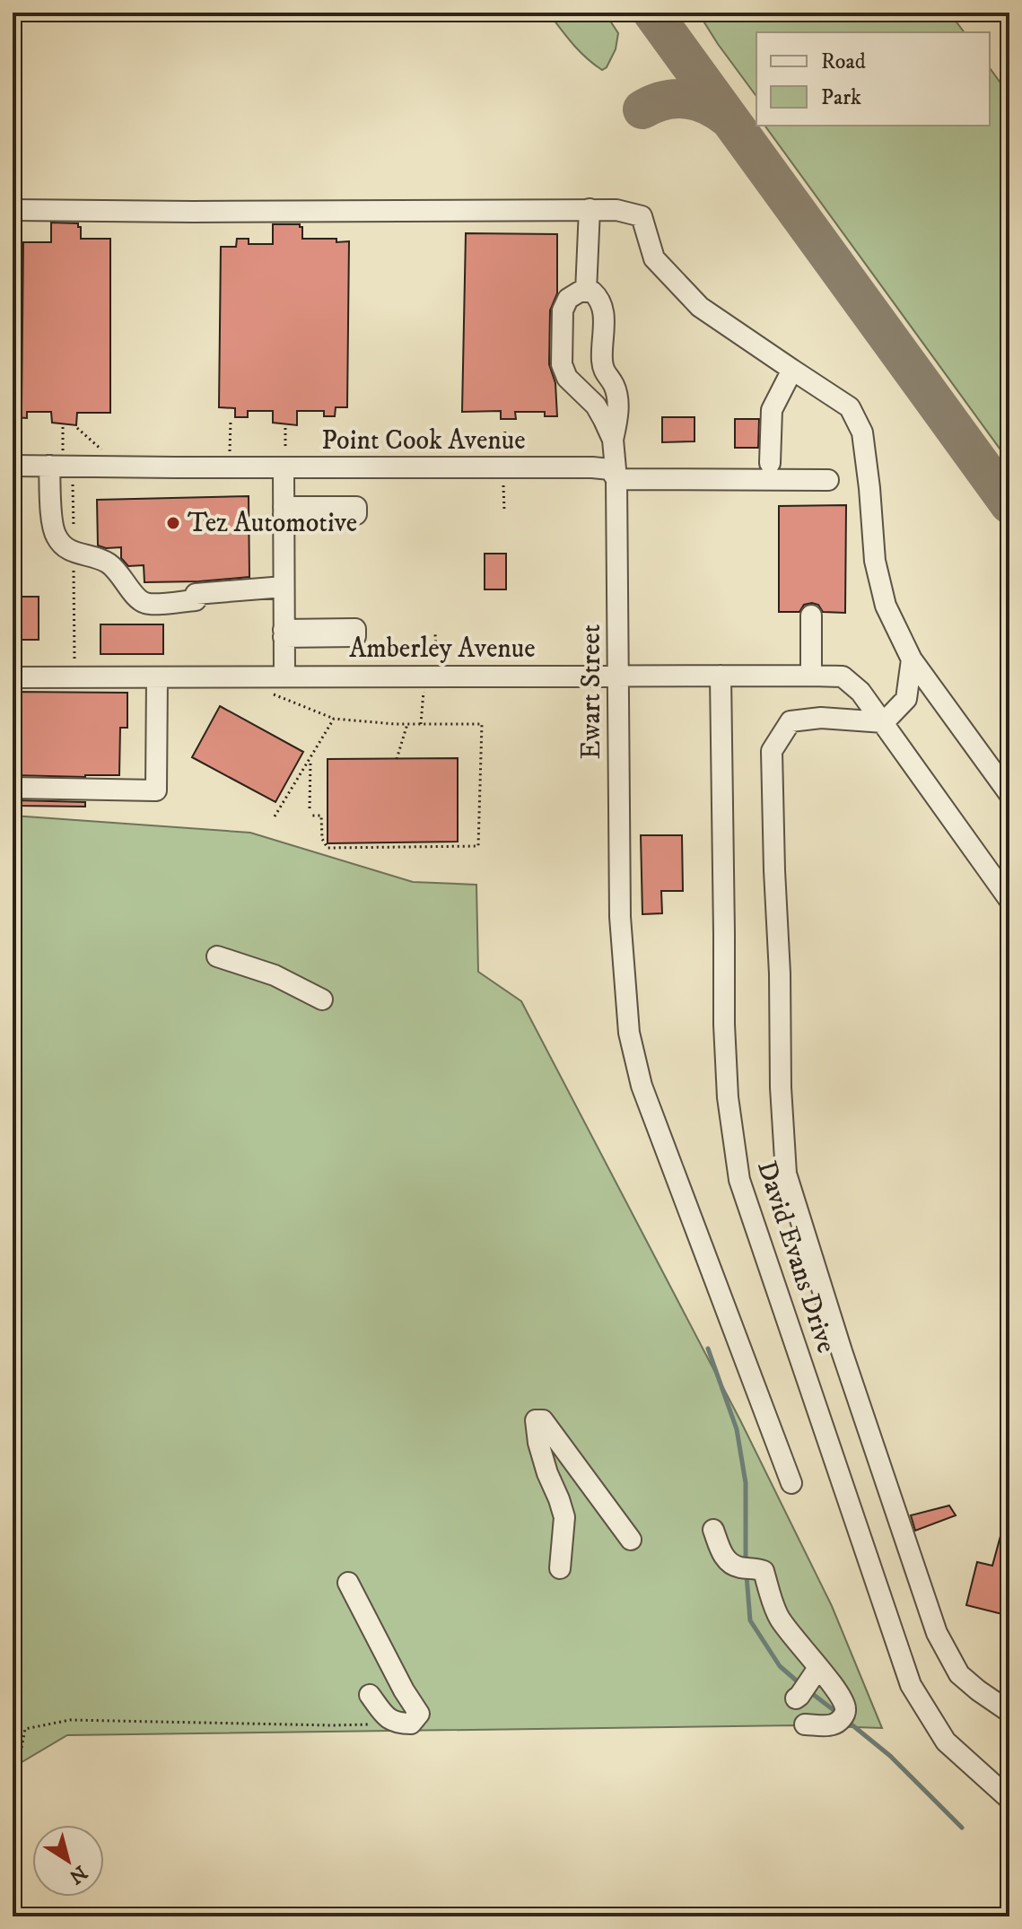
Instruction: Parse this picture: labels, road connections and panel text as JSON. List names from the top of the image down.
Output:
{
  "streets": {
    "street": [
      "Point Cook Avenue",
      "Amberley Avenue",
      "Ewart Street",
      "David Evans Drive"
    ]
  },
  "crossings": [
    ["Point Cook Avenue", "Ewart Street"],
    ["Amberley Avenue", "Ewart Street"],
    ["Amberley Avenue", "David Evans Drive"]
  ],
  "places": ["Tez Automotive"],
  "legend": ["Road", "Park"],
  "north": "bottom right"
}
